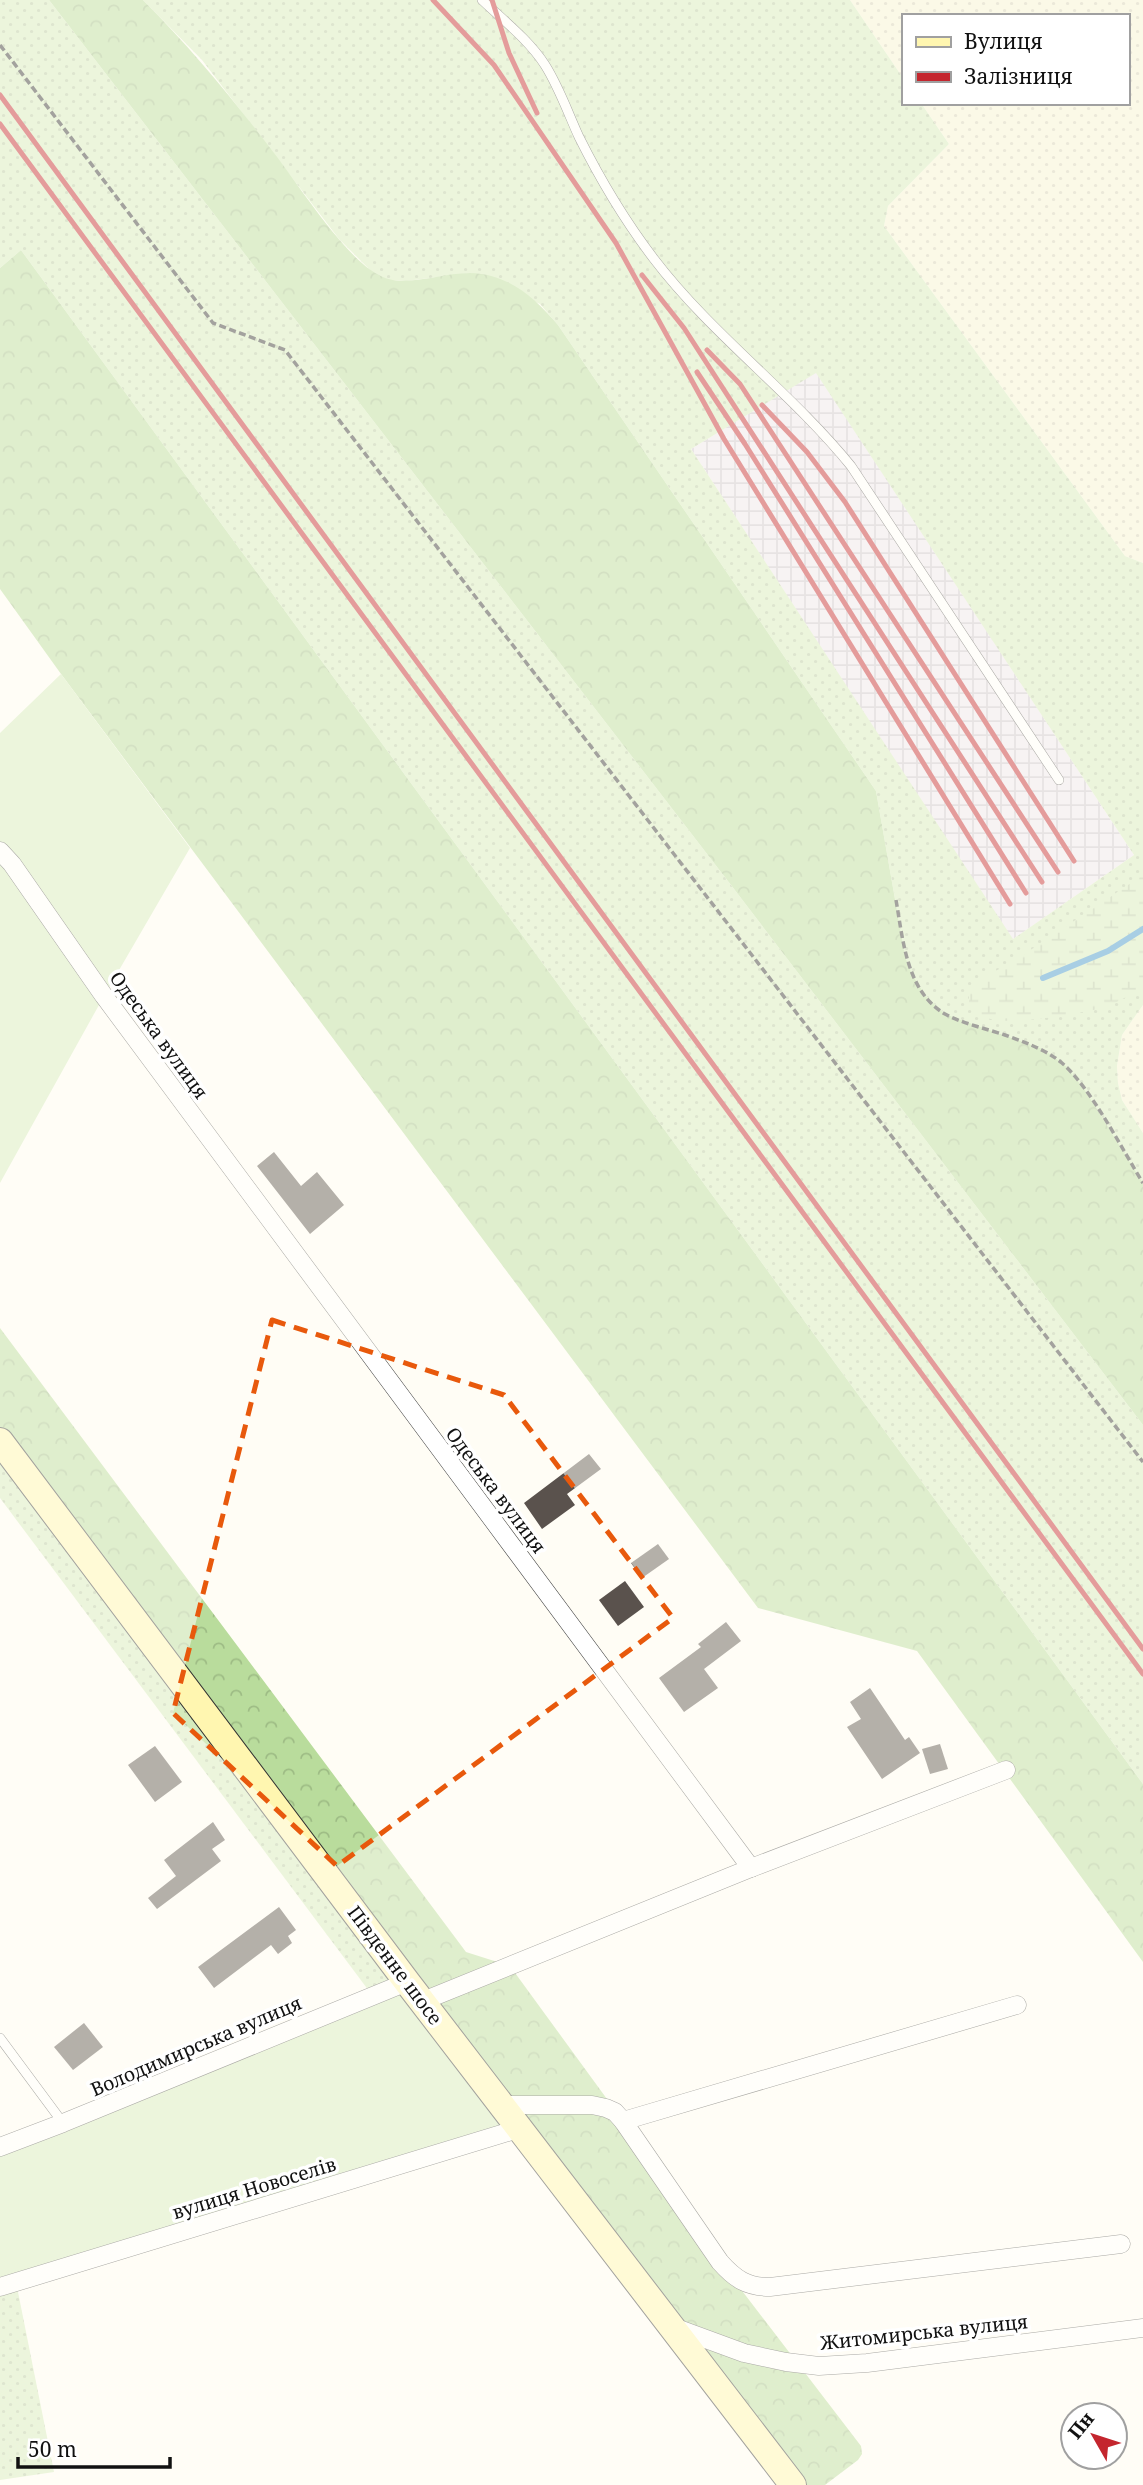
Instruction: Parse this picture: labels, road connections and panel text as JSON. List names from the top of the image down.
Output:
{
  "streets": {
    "street": [
      "Одеська вулиця",
      "Південне шосе",
      "Володимирська вулиця",
      "вулиця Новоселів",
      "Житомирська вулиця"
    ]
  },
  "crossings": [
    ["Південне шосе", "Володимирська вулиця"],
    ["Південне шосе", "вулиця Новоселів"],
    ["Південне шосе", "Житомирська вулиця"]
  ],
  "legend": ["Вулиця", "Залізниця"],
  "scale_bar": "50 m",
  "north": "top left"
}
